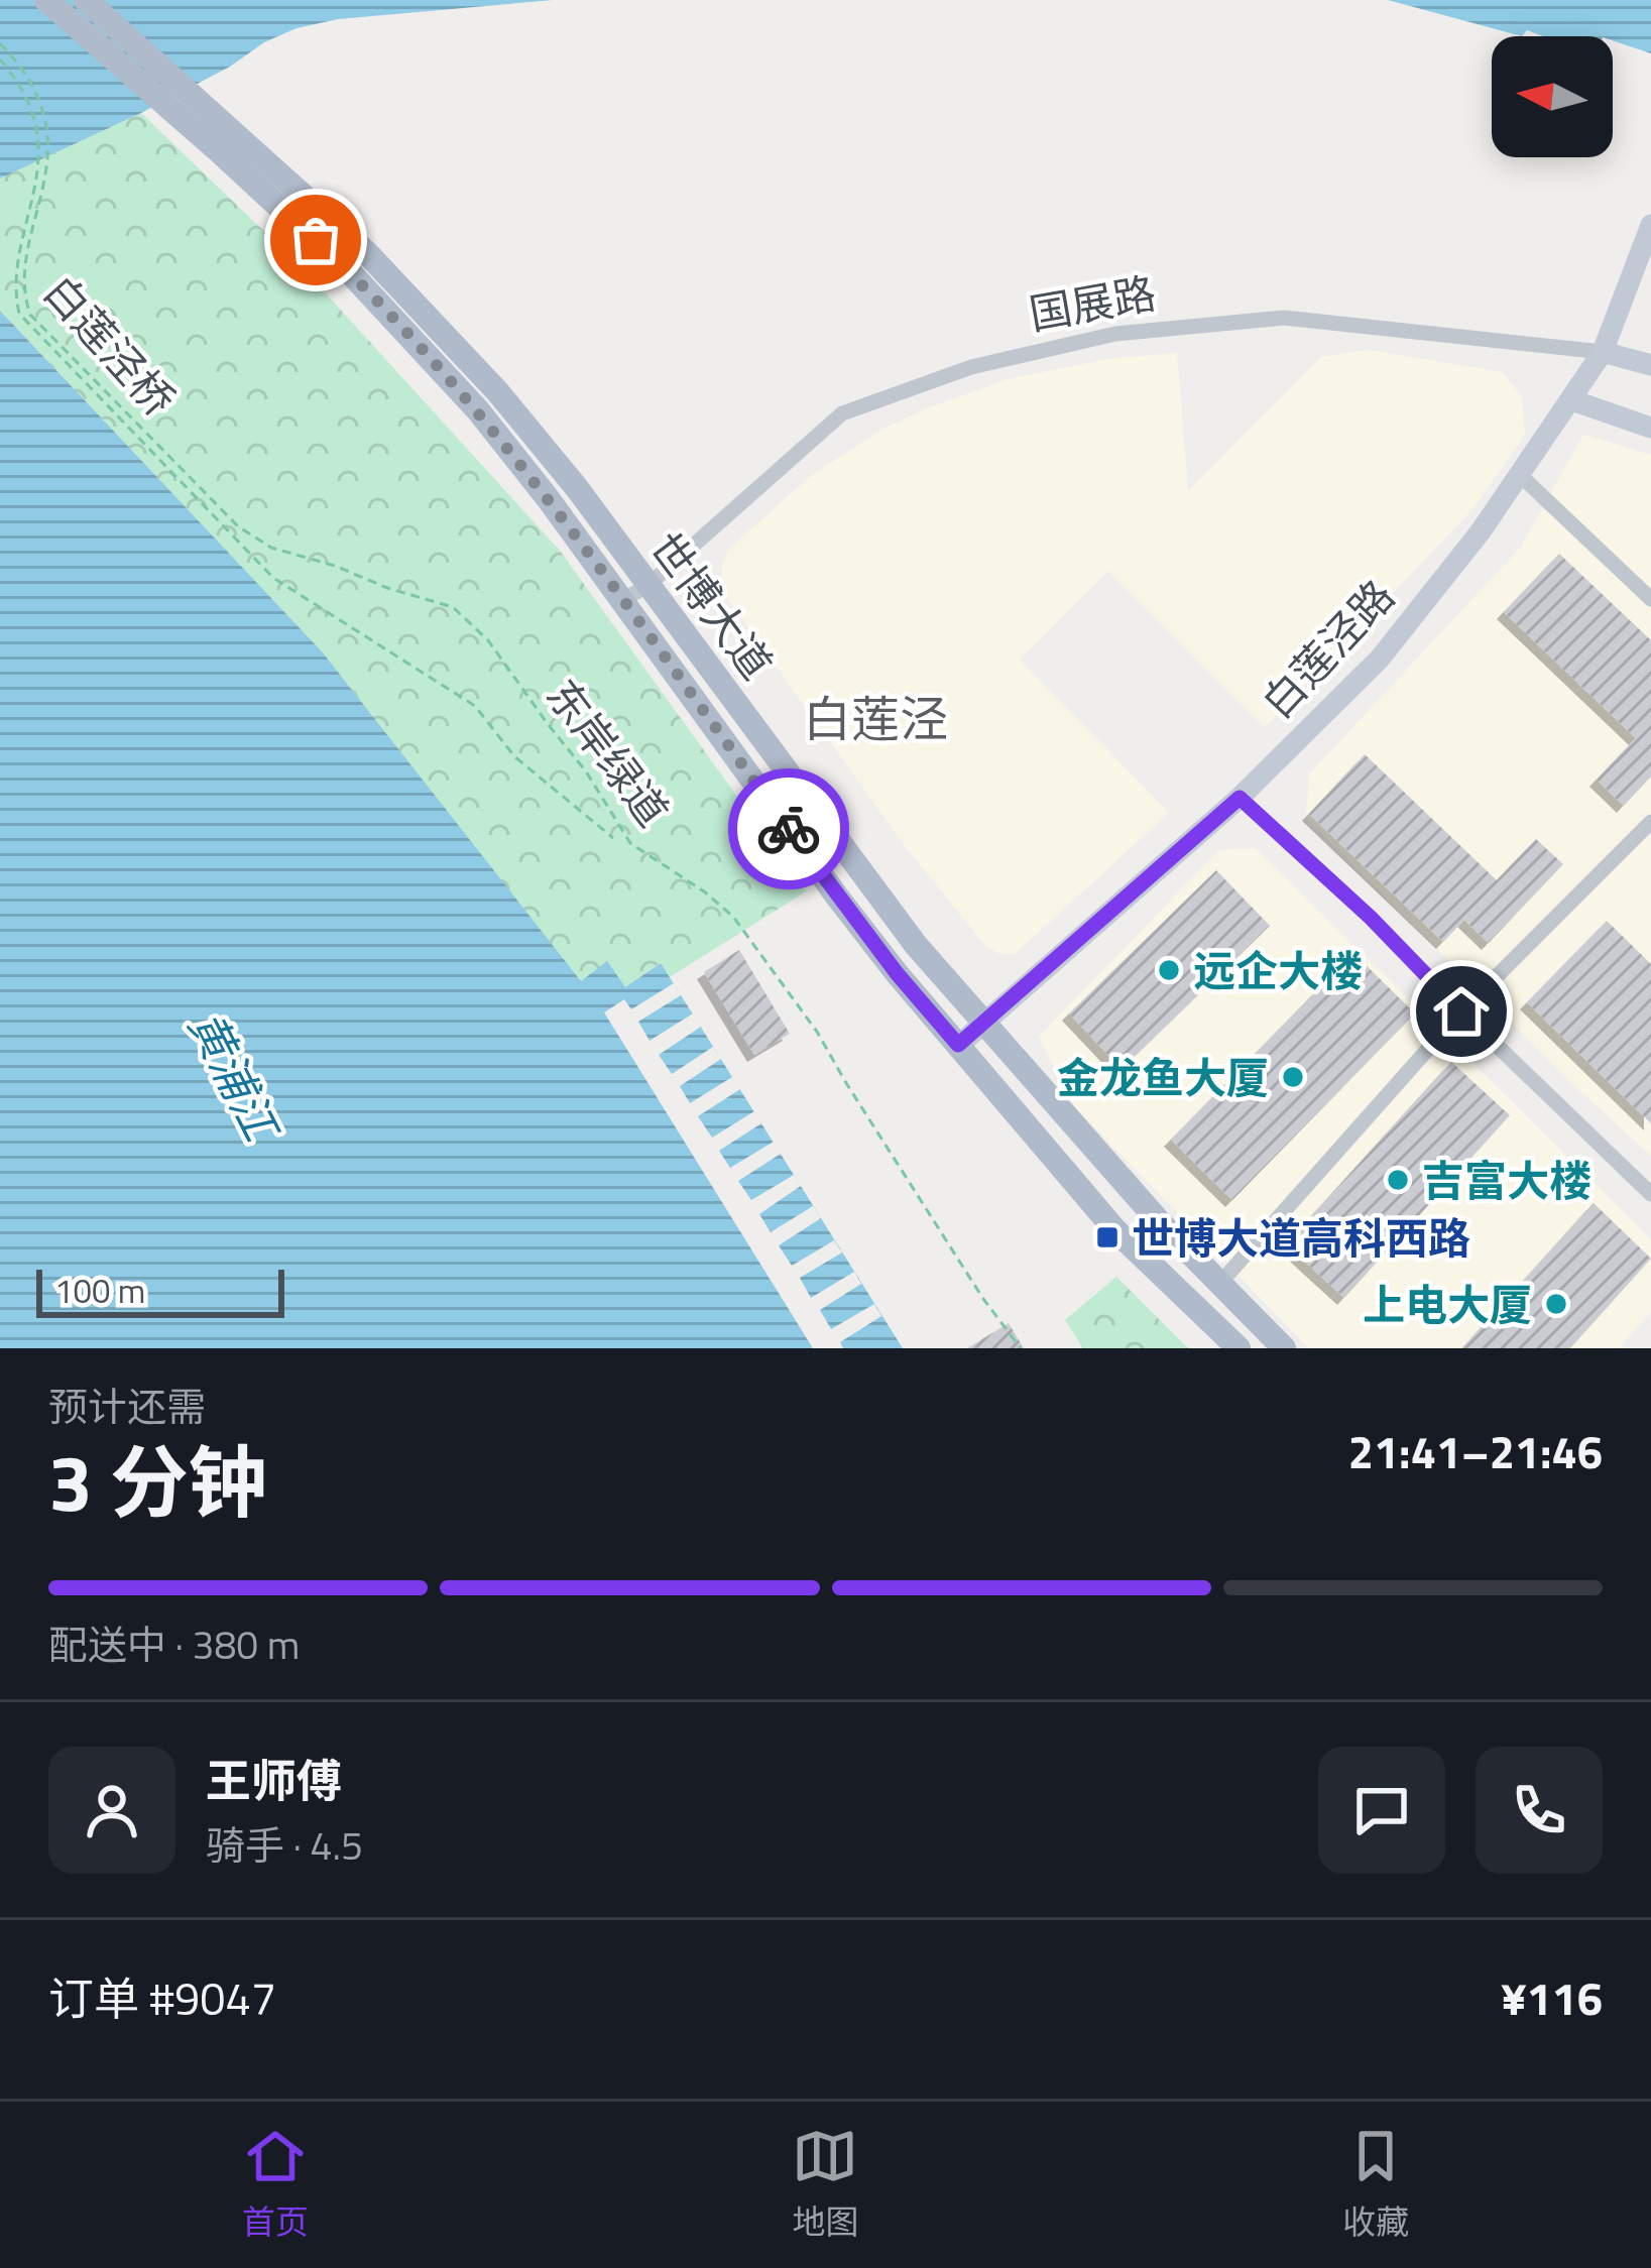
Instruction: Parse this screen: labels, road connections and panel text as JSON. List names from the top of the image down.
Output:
{
  "streets": {
    "main road": ["世博大道"],
    "street": ["国展路", "白莲泾路"],
    "path": ["白莲泾桥", "东岸绿道"]
  },
  "crossings": [
    ["国展路", "世博大道"],
    ["国展路", "白莲泾路"],
    ["白莲泾桥", "东岸绿道"],
    ["世博大道", "白莲泾路"]
  ],
  "districts": ["白莲泾"],
  "water": ["黄浦江"],
  "places": {
    "other": [
      "远企大楼",
      "金龙鱼大厦",
      "吉富大楼",
      "上电大厦"
    ],
    "transit": ["世博大道高科西路"]
  },
  "scale_bar": "100 m",
  "north": "left",
  "page": {
    "scale": "100 m",
    "heading": ["3 分钟", "预计还需", "21:41–21:46"],
    "panel": [
      "王师傅",
      "骑手 · 4.5",
      "订单 #9047",
      "¥116"
    ],
    "bar": "配送中 · 380 m",
    "tabs": ["首页", "地图", "收藏"]
  }
}
